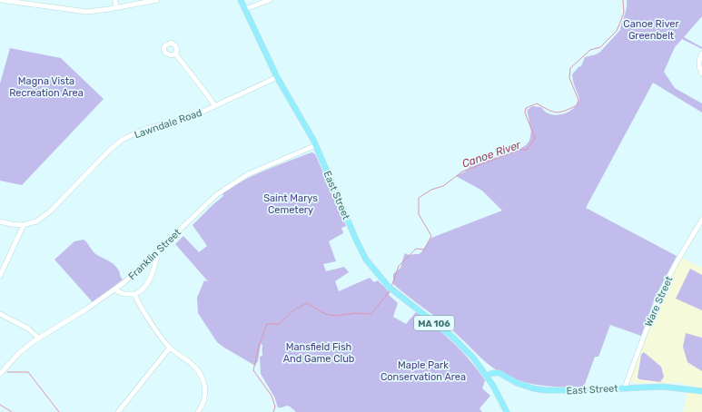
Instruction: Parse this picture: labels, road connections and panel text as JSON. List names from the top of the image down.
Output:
{
  "streets": {
    "main road": ["East Street", "MA 106"],
    "street": ["Lawndale Road", "Franklin Street", "Ware Street"]
  },
  "crossings": [
    ["Lawndale Road", "East Street"],
    ["East Street", "Franklin Street"],
    ["East Street", "Ware Street"],
    ["East Street", "MA 106"]
  ],
  "water": ["Canoe River"],
  "parks": [
    "Canoe River Greenbelt",
    "Magna Vista Recreation Area",
    "Saint Marys Cemetery",
    "Mansfield Fish And Game Club",
    "Maple Park Conservation Area"
  ]
}
